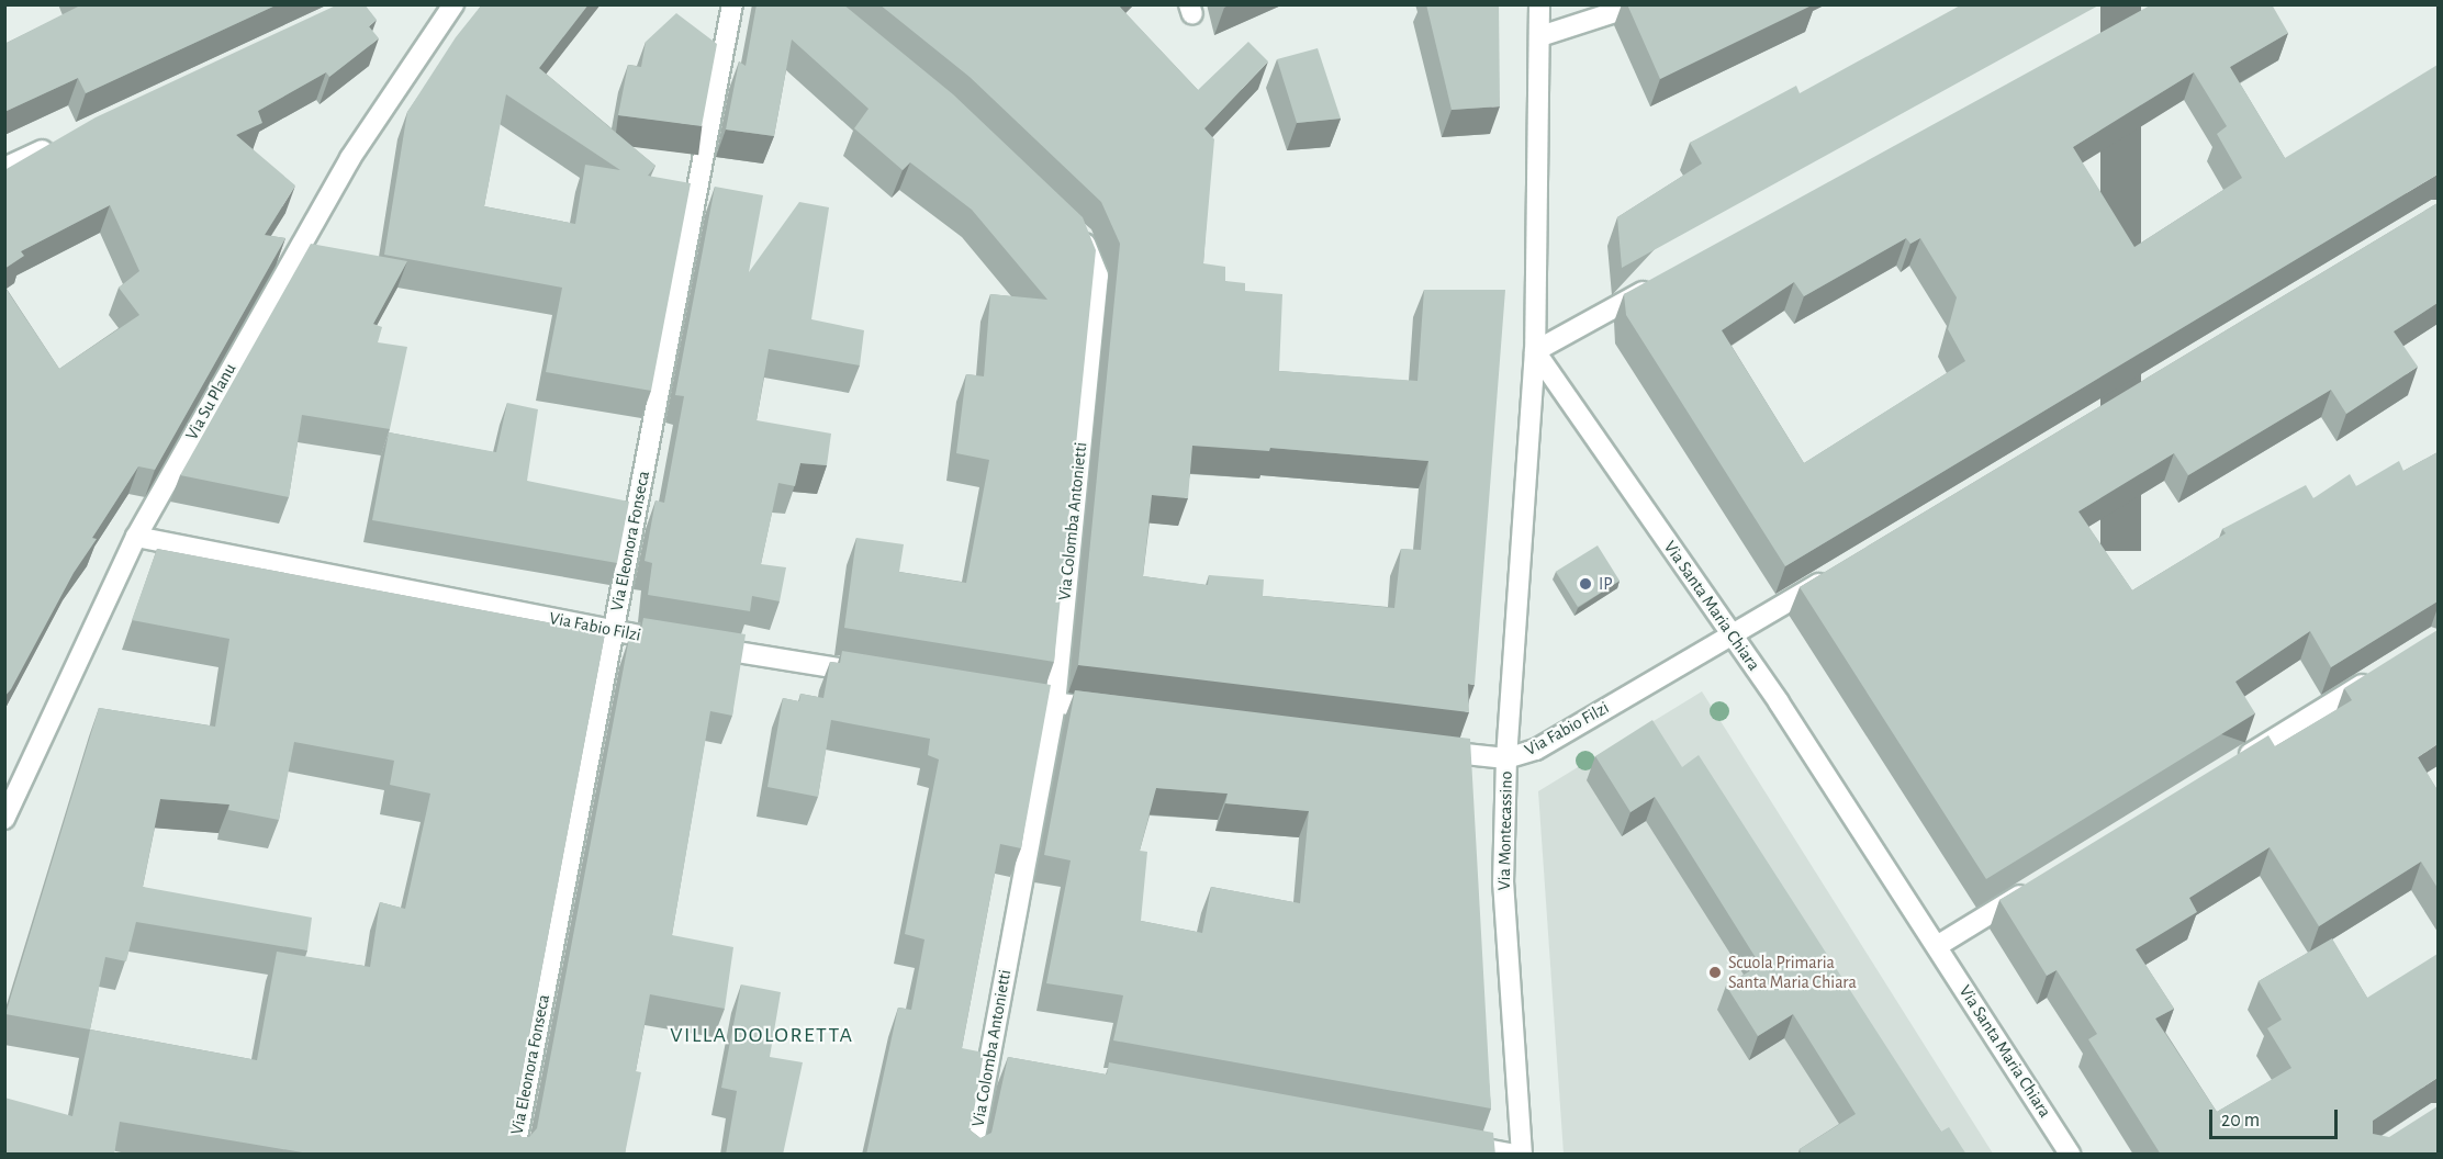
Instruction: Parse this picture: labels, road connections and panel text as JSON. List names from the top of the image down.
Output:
{
  "streets": {
    "street": [
      "Via Su Planu",
      "Via Colomba Antonietti",
      "Via Eleonora Fonseca",
      "Via Santa Maria Chiara",
      "Via Fabio Filzi",
      "Via Montecassino"
    ]
  },
  "crossings": [
    ["Via Su Planu", "Via Fabio Filzi"],
    ["Via Eleonora Fonseca", "Via Fabio Filzi"],
    ["Via Santa Maria Chiara", "Via Fabio Filzi"],
    ["Via Santa Maria Chiara", "Via Montecassino"],
    ["Via Fabio Filzi", "Via Montecassino"]
  ],
  "districts": ["VILLA DOLORETTA"],
  "places": ["IP", "Scuola Primaria Santa Maria Chiara"],
  "scale_bar": "20 m"
}
